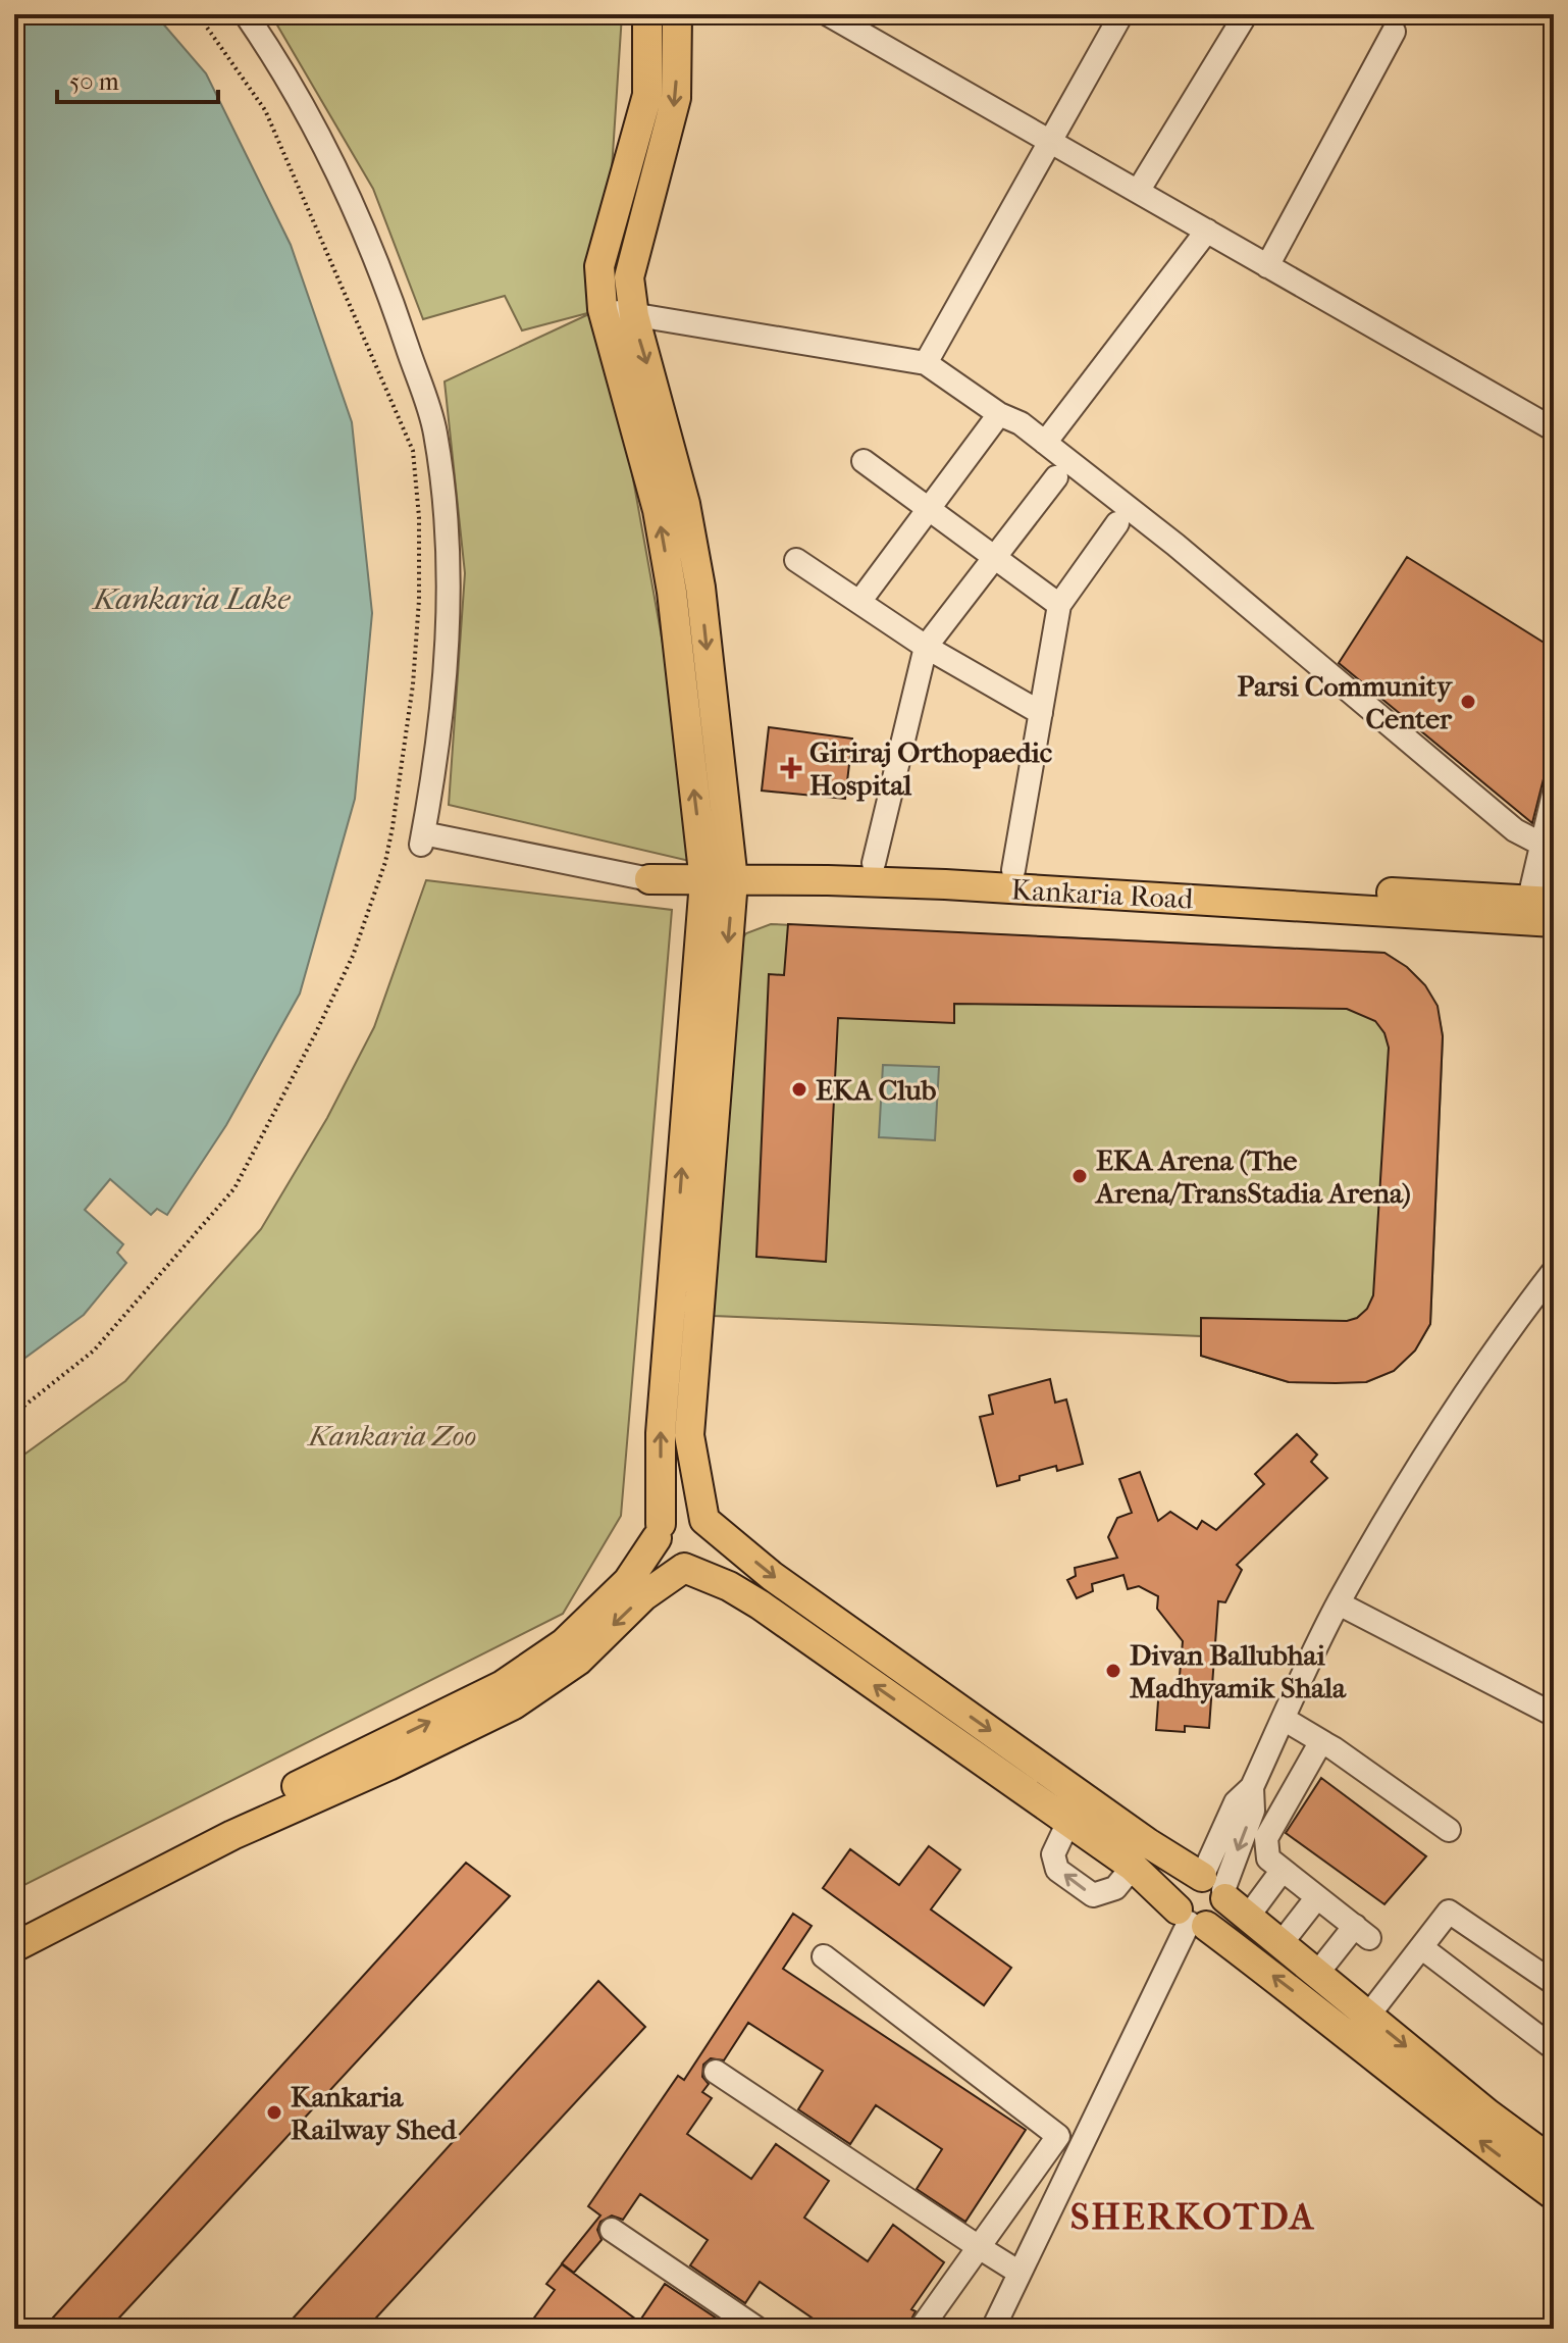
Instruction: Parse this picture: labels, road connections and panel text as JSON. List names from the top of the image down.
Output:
{
  "streets": {
    "main road": ["Kankaria Road"]
  },
  "districts": ["SHERKOTDA"],
  "water": ["Kankaria Lake"],
  "parks": ["Kankaria Zoo"],
  "places": {
    "other": [
      "Parsi Community Center",
      "EKA Club",
      "EKA Arena (The Arena/TransStadia Arena)",
      "Divan Ballubhai Madhyamik Shala",
      "Kankaria Railway Shed"
    ],
    "health": ["Giriraj Orthopaedic Hospital"]
  },
  "scale_bar": "50 m"
}
